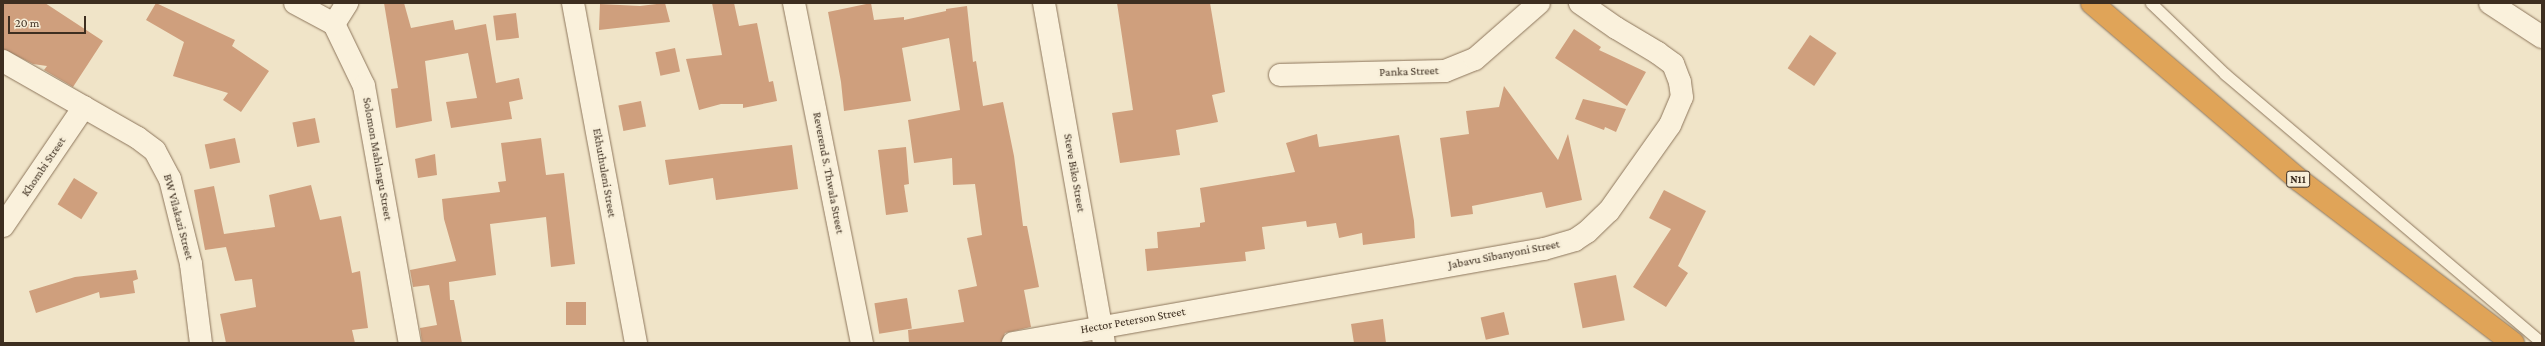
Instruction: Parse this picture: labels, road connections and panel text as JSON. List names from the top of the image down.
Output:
{
  "streets": {
    "highway": ["N11"],
    "street": [
      "Panka Street",
      "Solomon Mahlangu Street",
      "Khombi Street",
      "Ekhuthuleni Street",
      "Reverend S. Thwala Street",
      "Steve Biko Street",
      "BW Vilakazi Street",
      "Jabavu Sibanyoni Street",
      "Hector Peterson Street"
    ]
  },
  "crossings": [
    ["Khombi Street", "BW Vilakazi Street"],
    ["Steve Biko Street", "Hector Peterson Street"],
    ["Jabavu Sibanyoni Street", "Hector Peterson Street"]
  ],
  "scale_bar": "20 m"
}
